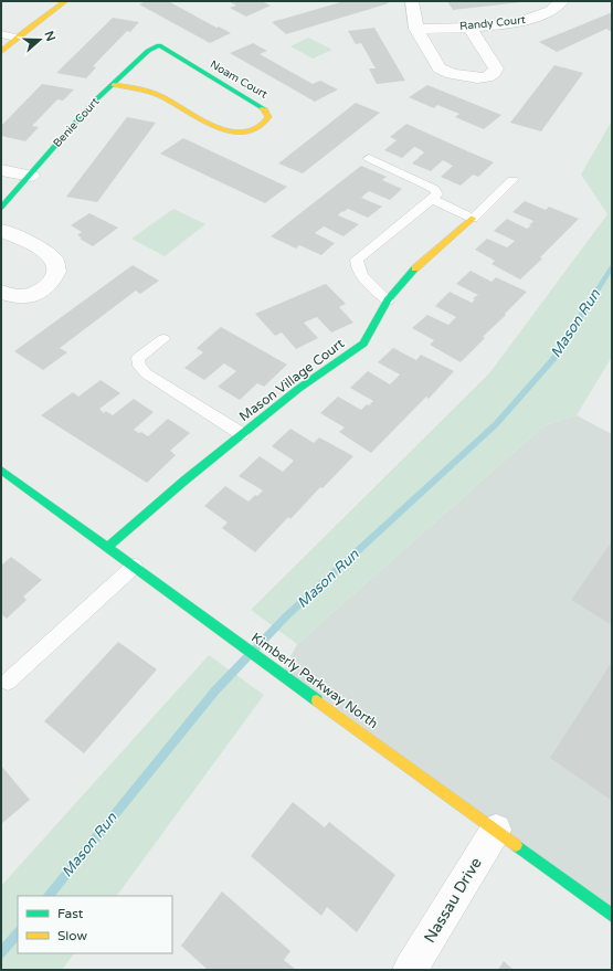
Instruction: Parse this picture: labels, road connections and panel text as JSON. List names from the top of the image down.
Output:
{
  "streets": {
    "street": [
      "Randy Court",
      "Noam Court",
      "Benie Court",
      "Mason Village Court",
      "Kimberly Parkway North",
      "Nassau Drive"
    ]
  },
  "crossings": [
    ["Noam Court", "Benie Court"],
    ["Mason Village Court", "Kimberly Parkway North"],
    ["Kimberly Parkway North", "Nassau Drive"]
  ],
  "water": ["Mason Run"],
  "legend": ["Fast", "Slow"],
  "north": "right"
}
